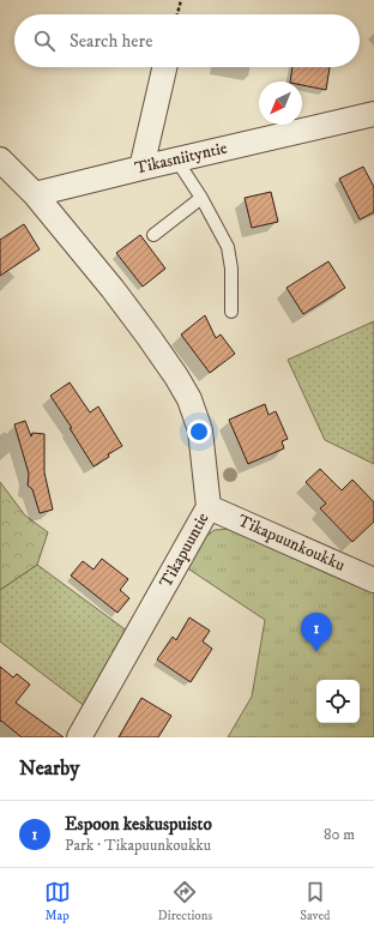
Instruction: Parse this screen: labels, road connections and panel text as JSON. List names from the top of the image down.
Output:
{
  "streets": {
    "street": ["Tikasniityntie", "Tikapuunkoukku", "Tikapuuntie"]
  },
  "crossings": [
    ["Tikasniityntie", "Tikapuuntie"],
    ["Tikapuunkoukku", "Tikapuuntie"]
  ],
  "north": "bottom left",
  "page": {
    "search": "Search here",
    "pins": "1",
    "heading": "Nearby",
    "list": [
      {
        "mark": "1",
        "name": "Espoon keskuspuisto",
        "note": "Park · Tikapuunkoukku",
        "value": "80 m"
      }
    ],
    "nav": ["Map", "Directions", "Saved"]
  }
}
